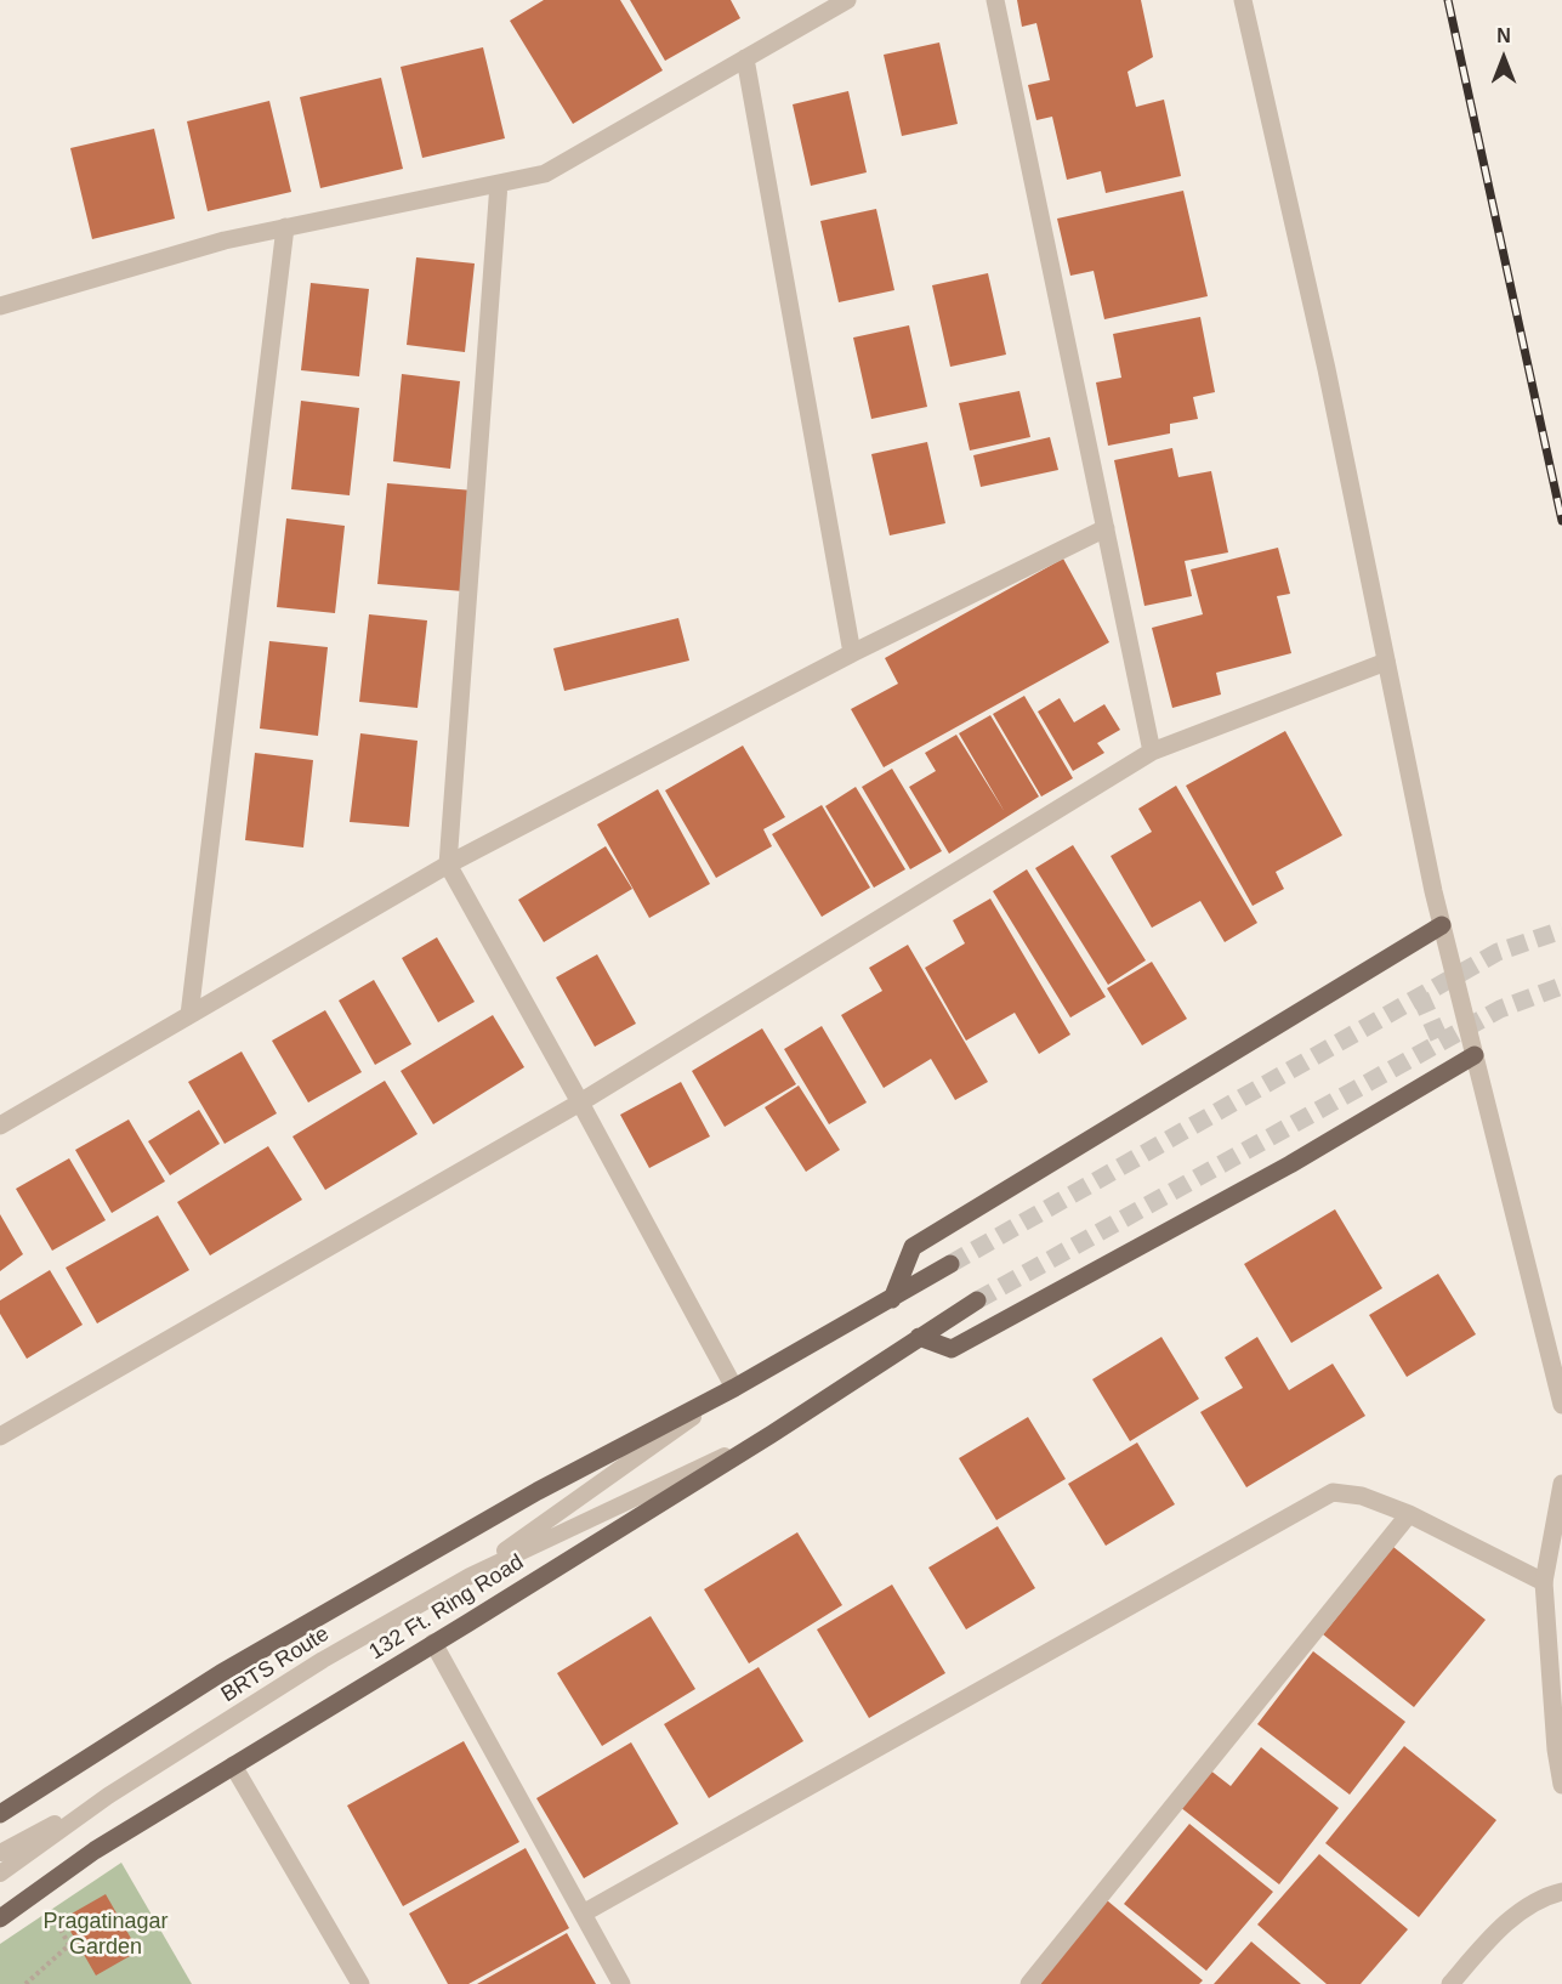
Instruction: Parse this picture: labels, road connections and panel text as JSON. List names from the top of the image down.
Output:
{
  "streets": {
    "main road": ["132 Ft. Ring Road"],
    "lane": ["BRTS Route"]
  },
  "crossings": [
    ["132 Ft. Ring Road", "BRTS Route"]
  ],
  "parks": ["Pragatinagar Garden"],
  "north": "top"
}
